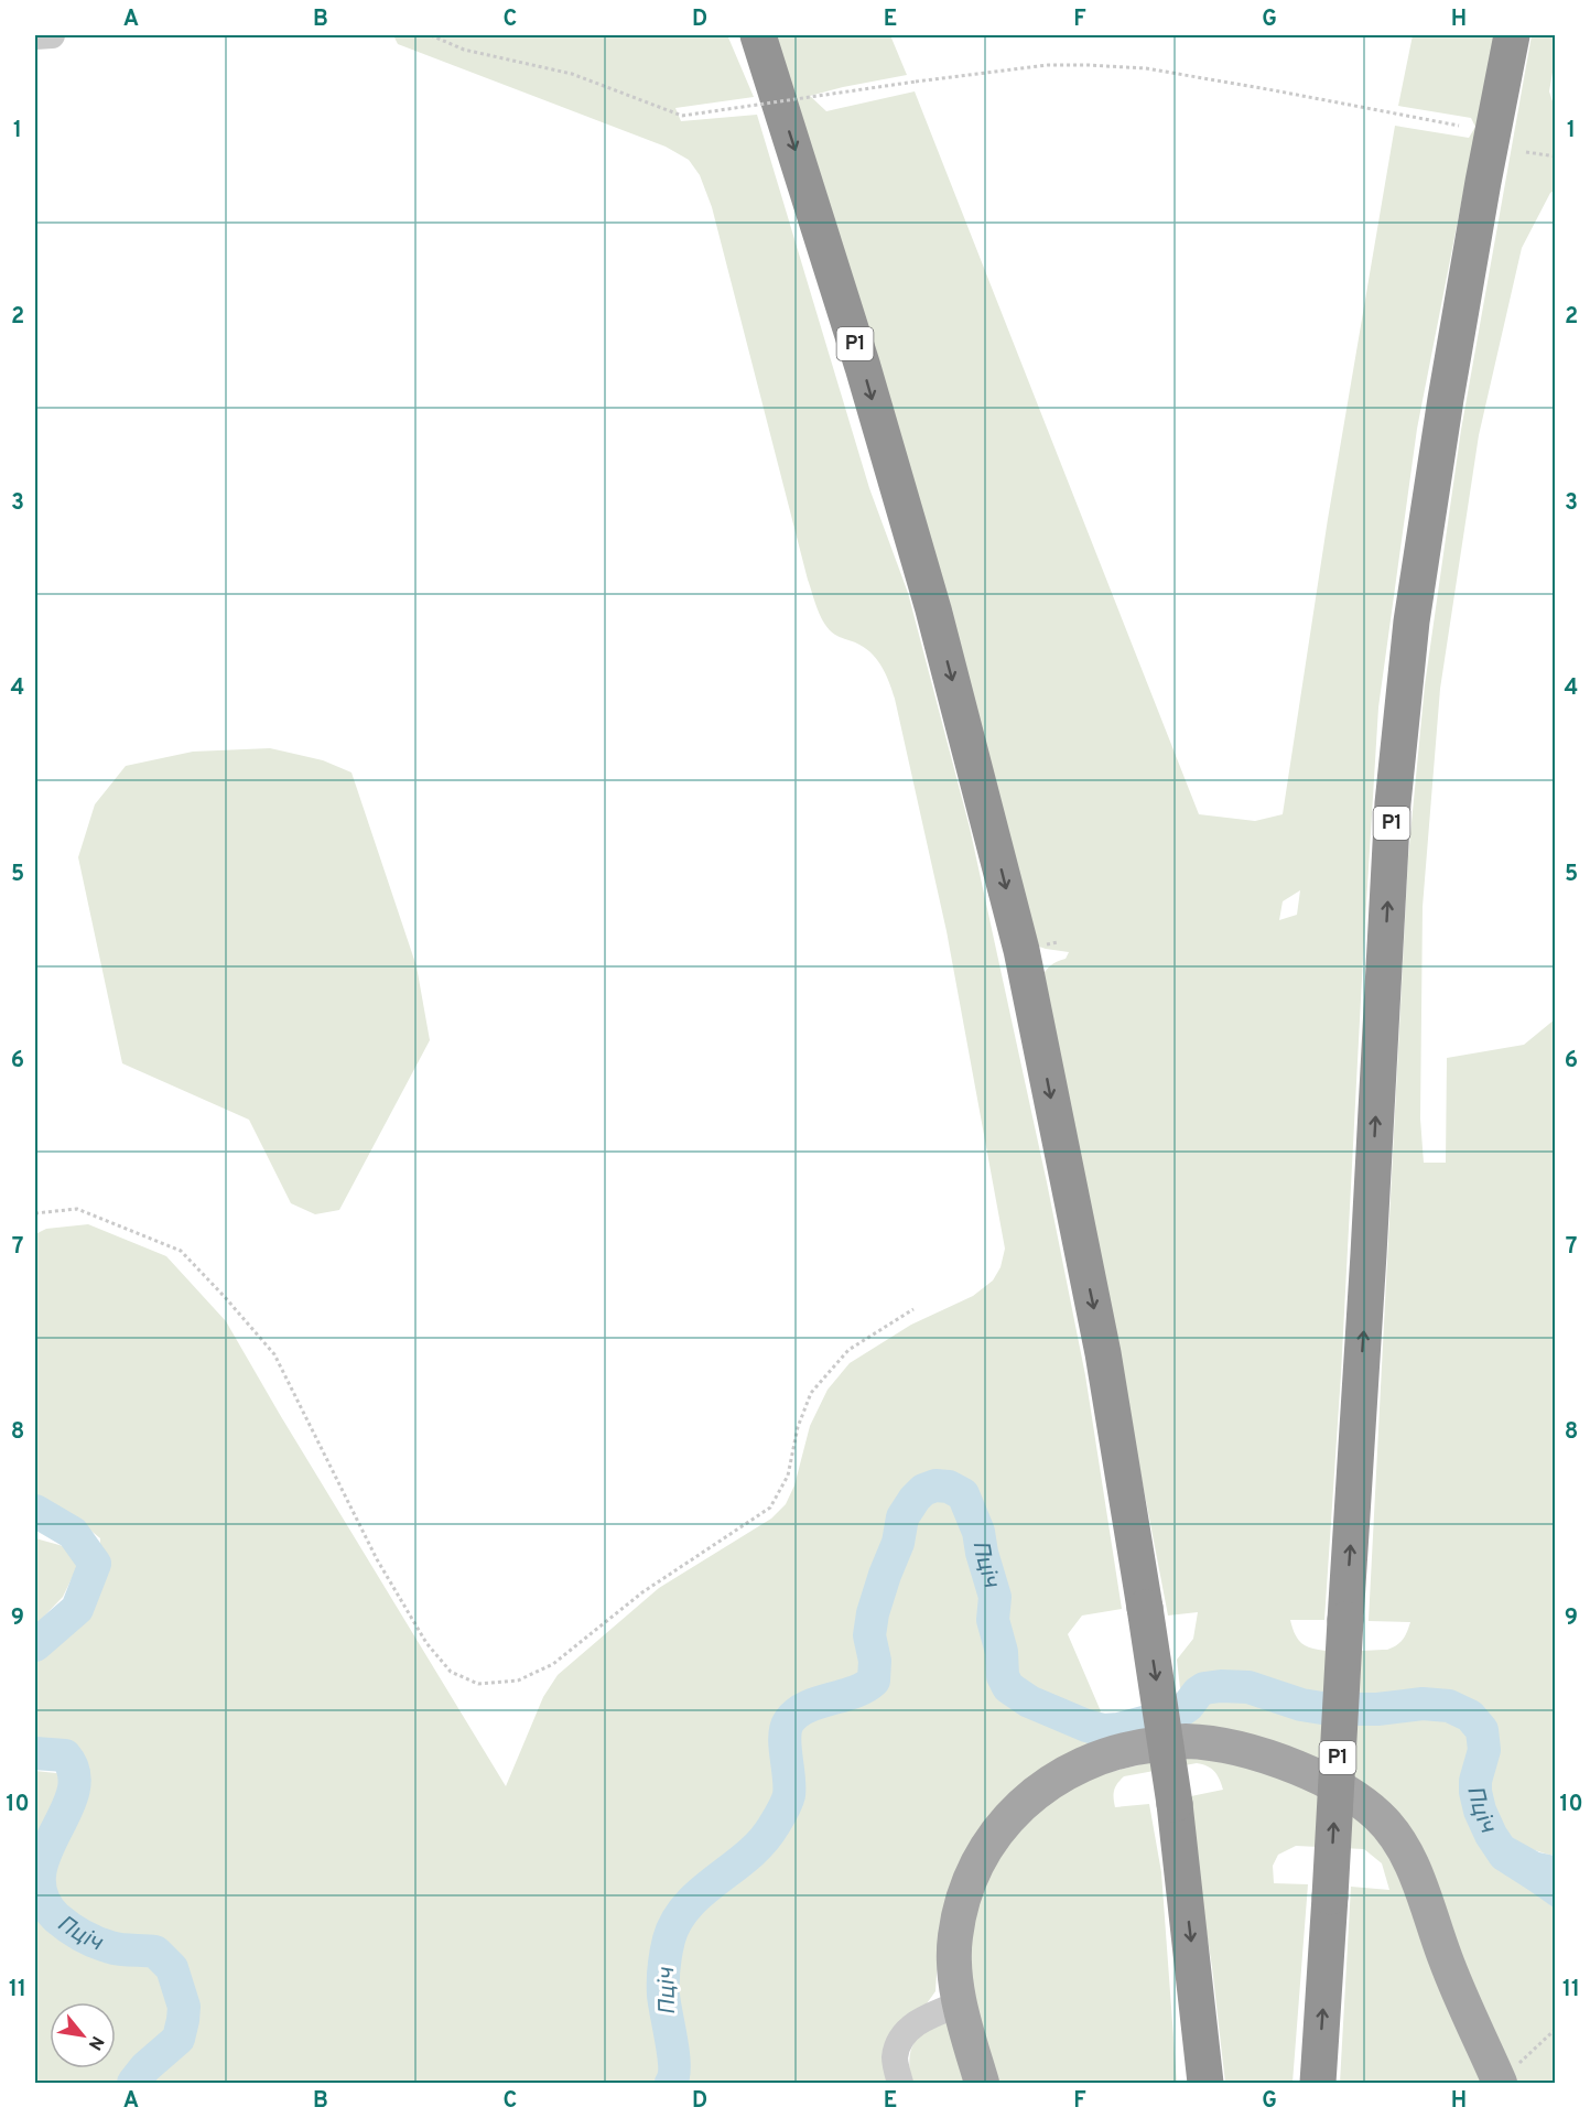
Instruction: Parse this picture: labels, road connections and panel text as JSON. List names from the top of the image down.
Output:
{
  "streets": {
    "highway": ["Р1"]
  },
  "water": ["Пціч"],
  "north": "bottom right",
  "grid": {
    "columns": [
      "A",
      "B",
      "C",
      "D",
      "E",
      "F",
      "G",
      "H"
    ],
    "rows": [
      "1",
      "2",
      "3",
      "4",
      "5",
      "6",
      "7",
      "8",
      "9",
      "10",
      "11"
    ]
  }
}
